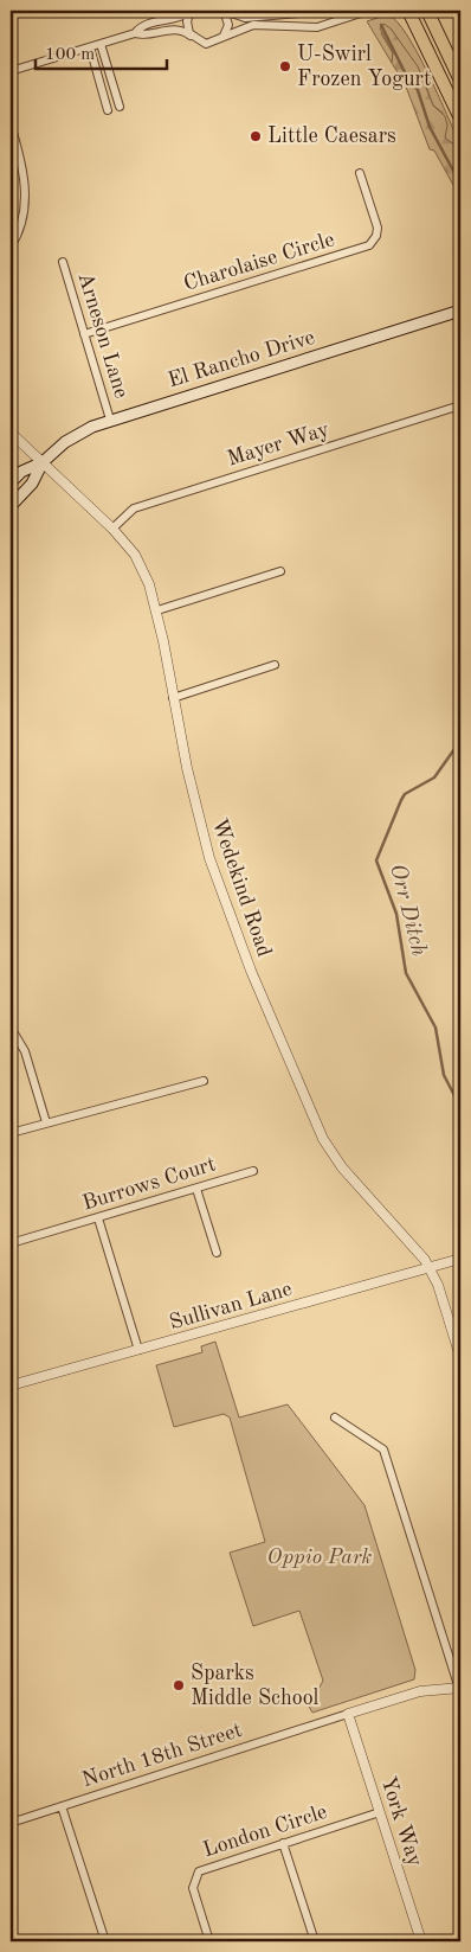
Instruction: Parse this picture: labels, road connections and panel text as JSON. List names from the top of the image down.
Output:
{
  "streets": {
    "main road": ["El Rancho Drive"],
    "street": [
      "Charolaise Circle",
      "Arneson Lane",
      "Mayer Way",
      "Wedekind Road",
      "Burrows Court",
      "Sullivan Lane",
      "North 18th Street",
      "York Way",
      "London Circle"
    ]
  },
  "crossings": [
    ["Charolaise Circle", "Arneson Lane"],
    ["Arneson Lane", "El Rancho Drive"],
    ["El Rancho Drive", "Wedekind Road"],
    ["Mayer Way", "Wedekind Road"],
    ["Wedekind Road", "Sullivan Lane"],
    ["North 18th Street", "York Way"],
    ["York Way", "London Circle"]
  ],
  "water": ["Orr Ditch"],
  "parks": ["Oppio Park"],
  "places": ["U-Swirl Frozen Yogurt", "Little Caesars", "Sparks Middle School"],
  "scale_bar": "100 m"
}
